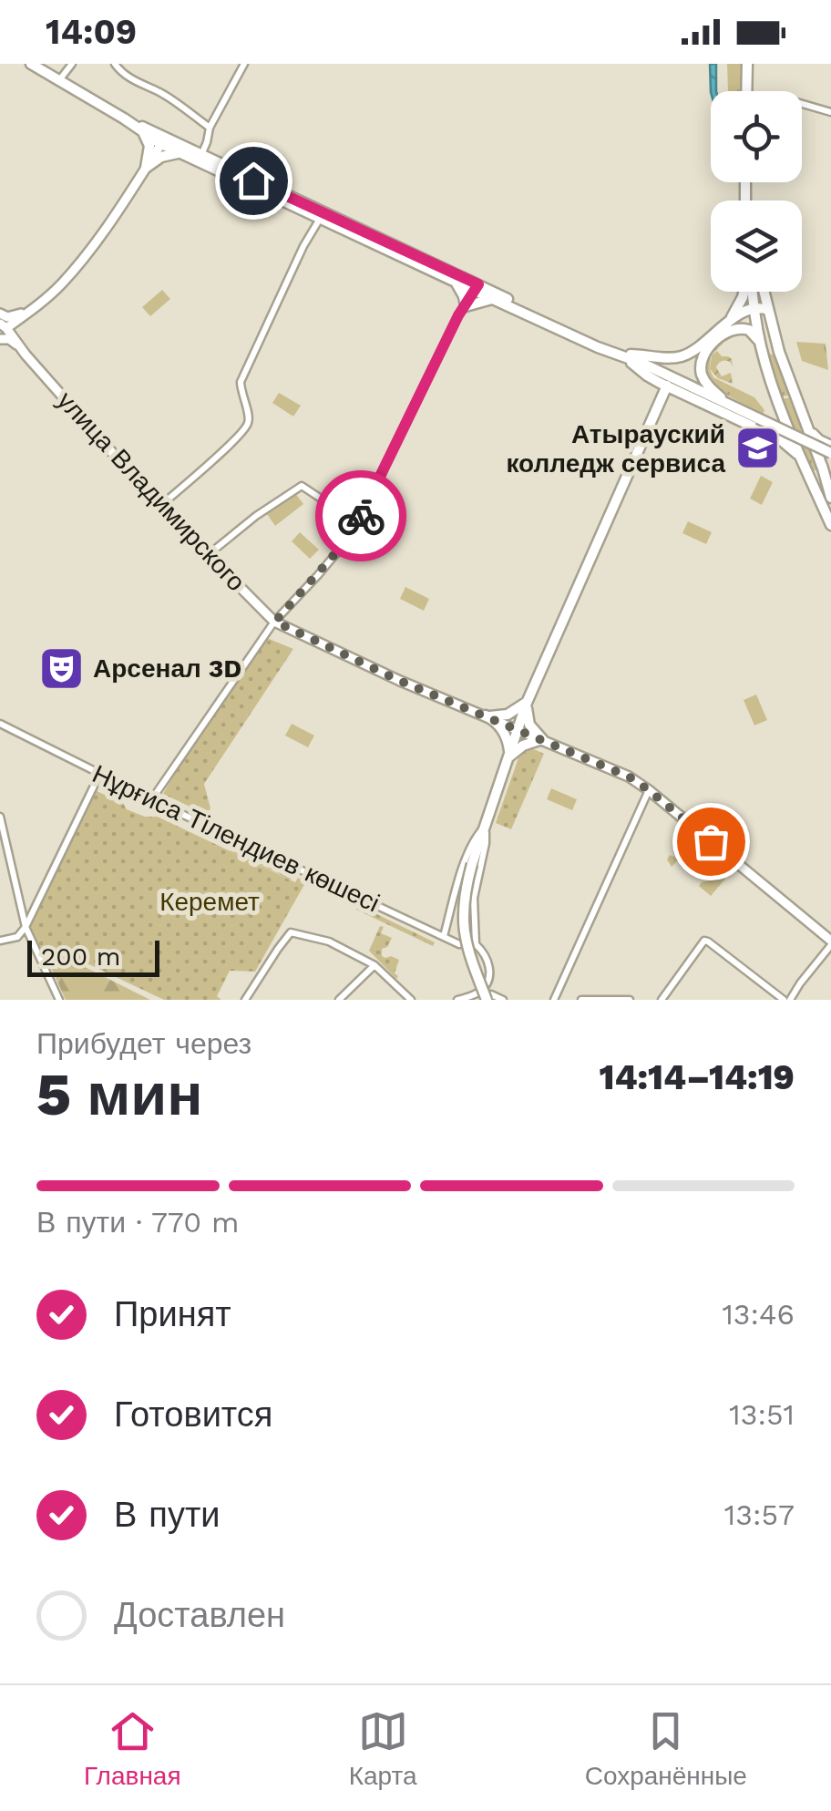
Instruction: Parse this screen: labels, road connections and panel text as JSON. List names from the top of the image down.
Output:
{
  "streets": {
    "street": ["улица Владимирского", "Нұрғиса Тілендиев көшесі"]
  },
  "parks": ["Керемет"],
  "places": {
    "school or university": ["Атырауский колледж сервиса"],
    "theatre": ["Арсенал 3D"]
  },
  "scale_bar": "200 m",
  "page": {
    "status": "14:09",
    "scale": "200 m",
    "heading": ["5 мин", "Прибудет через", "14:14–14:19"],
    "bar": "В пути · 770 m",
    "list": [
      ["Принят", "13:46"],
      ["Готовится", "13:51"],
      ["В пути", "13:57"],
      "Доставлен"
    ],
    "tabs": ["Главная", "Карта", "Сохранённые"]
  }
}
